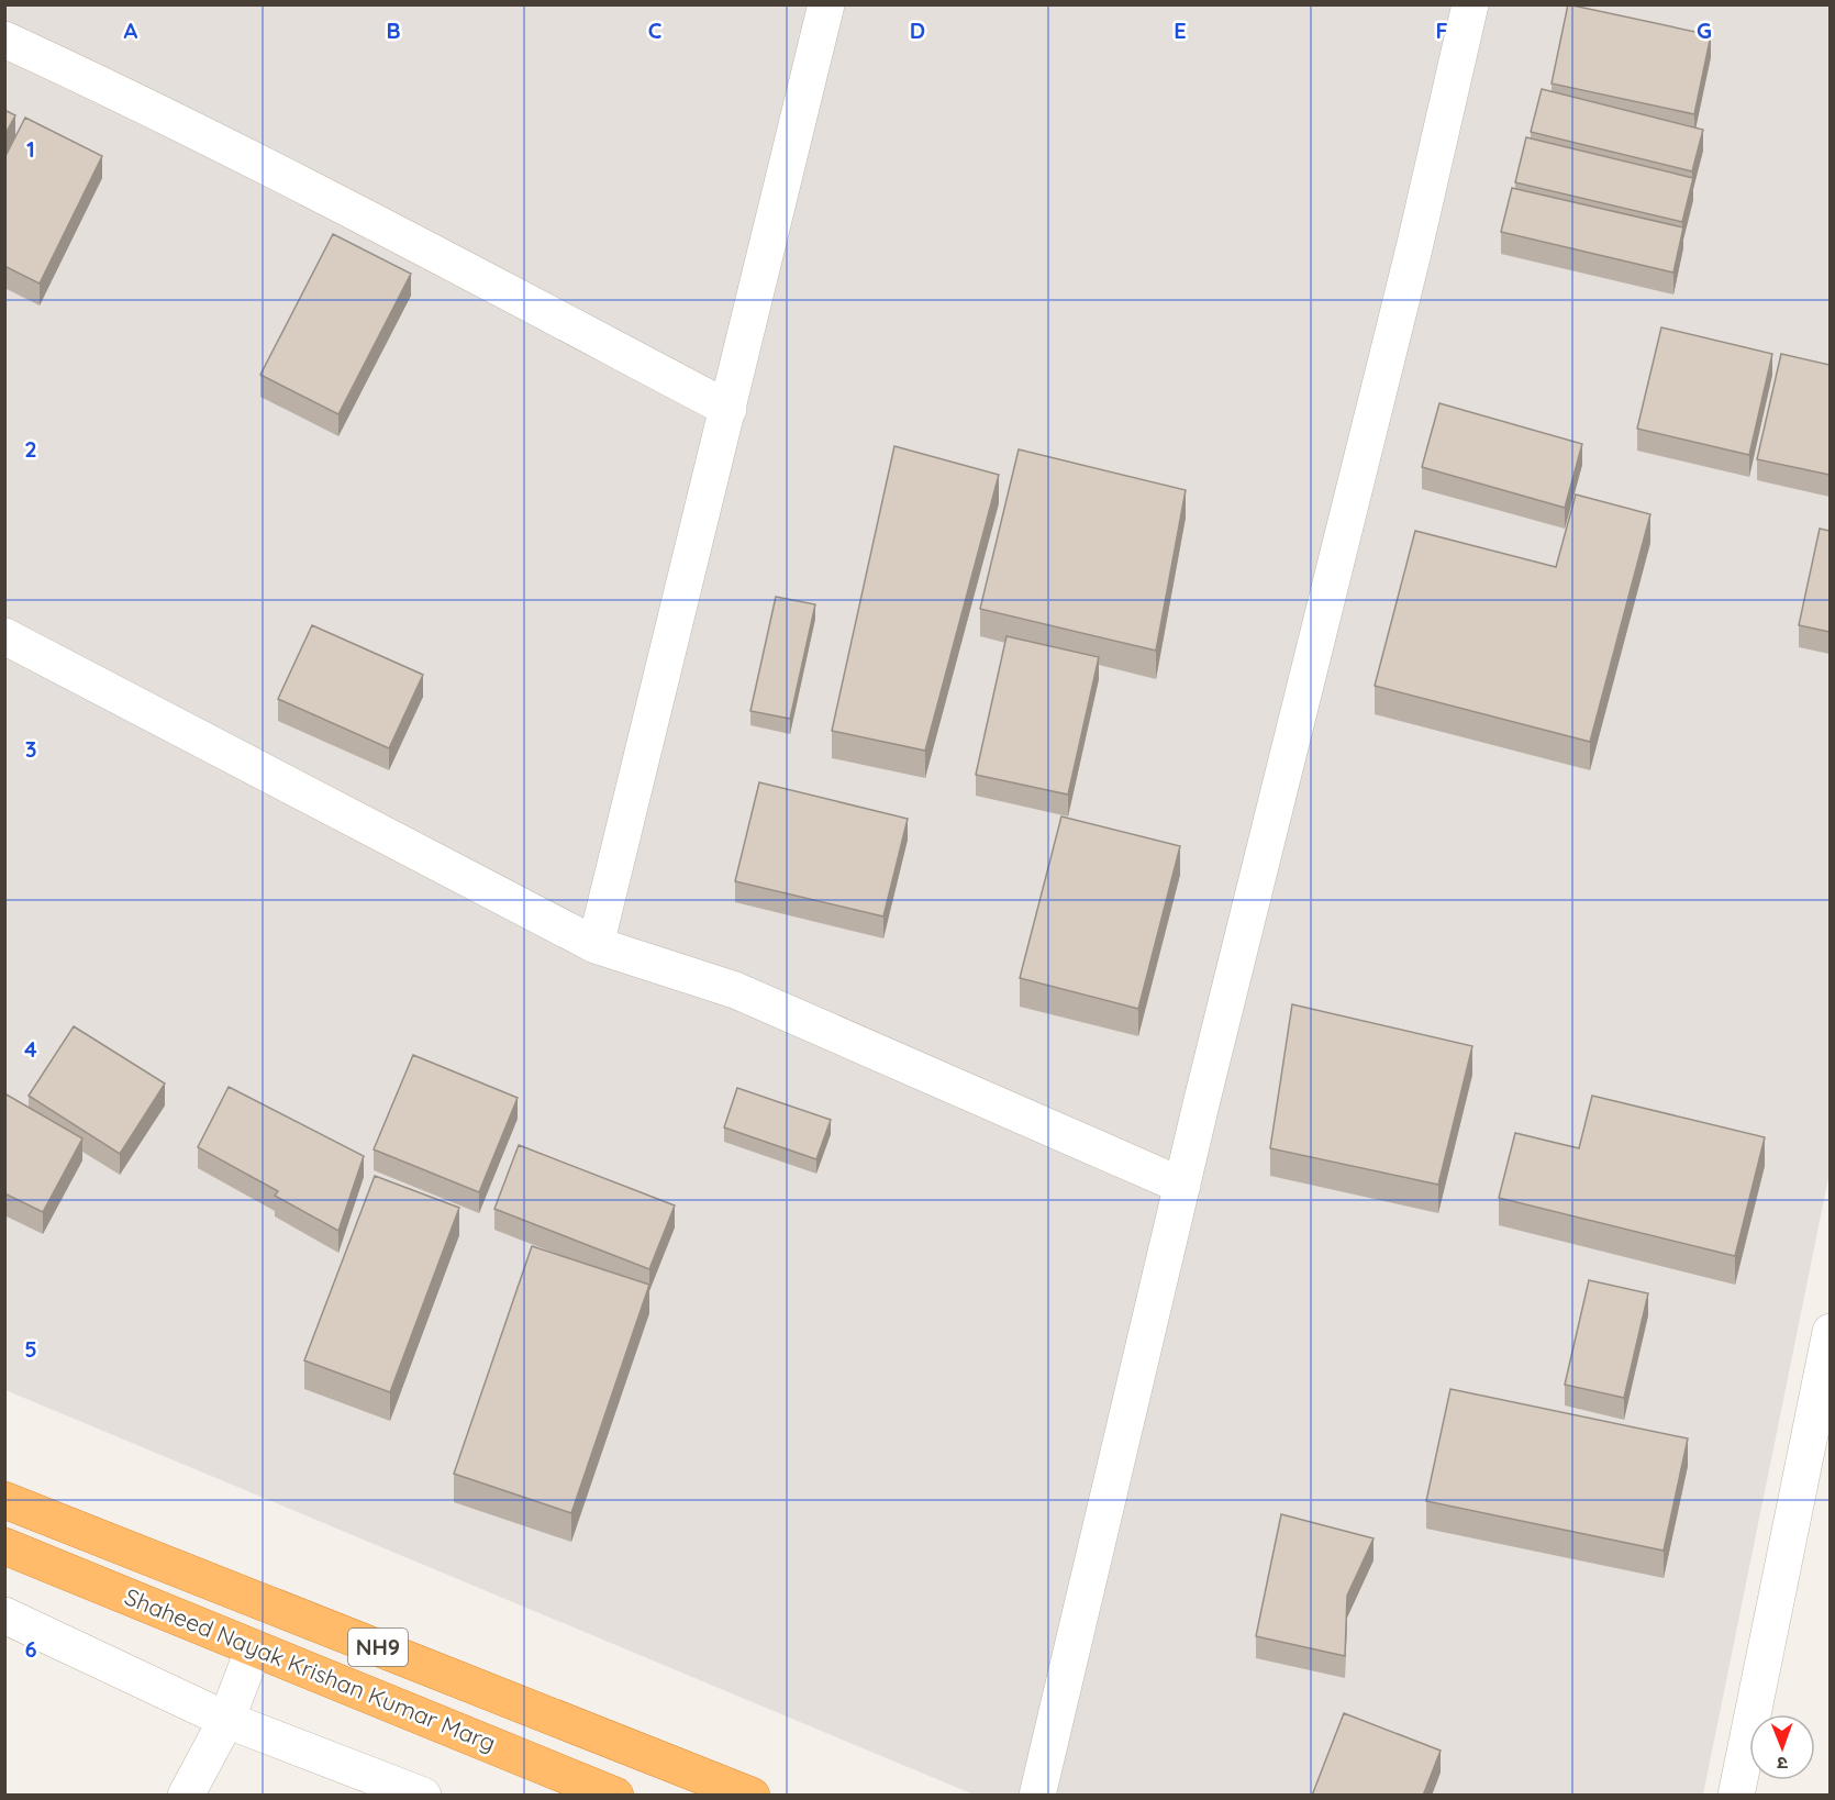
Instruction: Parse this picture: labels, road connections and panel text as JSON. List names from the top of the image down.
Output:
{
  "streets": {
    "highway": ["NH9", "Shaheed Nayak Krishan Kumar Marg"]
  },
  "north": "bottom",
  "grid": {
    "columns": [
      "A",
      "B",
      "C",
      "D",
      "E",
      "F",
      "G"
    ],
    "rows": [
      "1",
      "2",
      "3",
      "4",
      "5",
      "6"
    ]
  }
}
